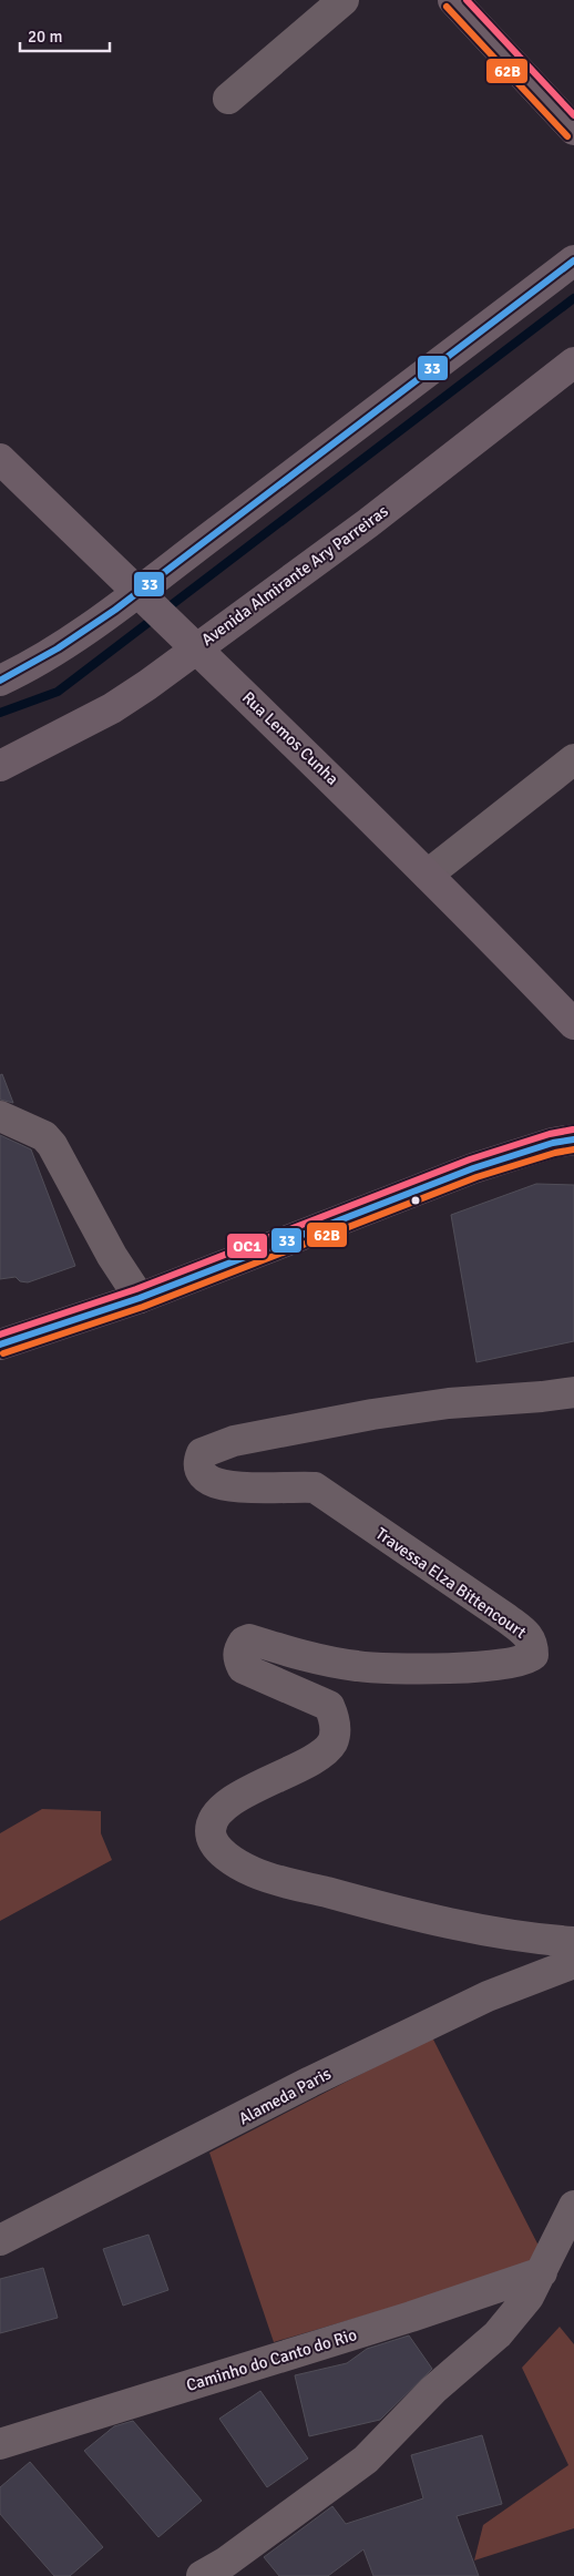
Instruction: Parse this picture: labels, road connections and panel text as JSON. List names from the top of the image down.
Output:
{
  "streets": {
    "main road": ["Avenida Almirante Ary Parreiras", "Rua Lemos Cunha"],
    "street": ["Travessa Elza Bittencourt", "Alameda Paris", "Caminho do Canto do Rio"]
  },
  "crossings": [
    ["Avenida Almirante Ary Parreiras", "Rua Lemos Cunha"]
  ],
  "lines": ["transit line OC1", "transit line 62B", "transit line 33"],
  "scale_bar": "20 m"
}
